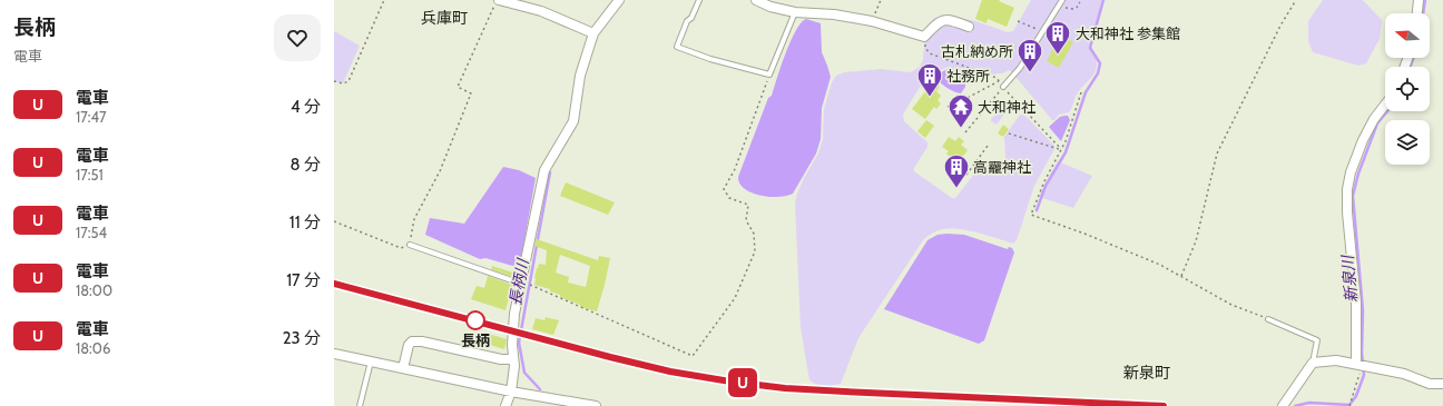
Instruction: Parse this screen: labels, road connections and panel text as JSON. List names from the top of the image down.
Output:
{
  "districts": ["兵庫町", "新泉町"],
  "water": ["新泉川", "長柄川"],
  "places": {
    "building": [
      "大和神社 参集館",
      "古札納め所",
      "社務所",
      "高龗神社"
    ],
    "temple": ["大和神社"],
    "other": ["長柄"]
  },
  "north": "left",
  "page": {
    "heading": ["長柄", "電車"],
    "on_map": "U",
    "list": [
      {
        "mark": "U",
        "name": "電車",
        "note": "17:47",
        "value": "4 分"
      },
      {
        "mark": "U",
        "name": "電車",
        "note": "17:51",
        "value": "8 分"
      },
      {
        "mark": "U",
        "name": "電車",
        "note": "17:54",
        "value": "11 分"
      },
      {
        "mark": "U",
        "name": "電車",
        "note": "18:00",
        "value": "17 分"
      },
      {
        "mark": "U",
        "name": "電車",
        "note": "18:06",
        "value": "23 分"
      }
    ]
  }
}
